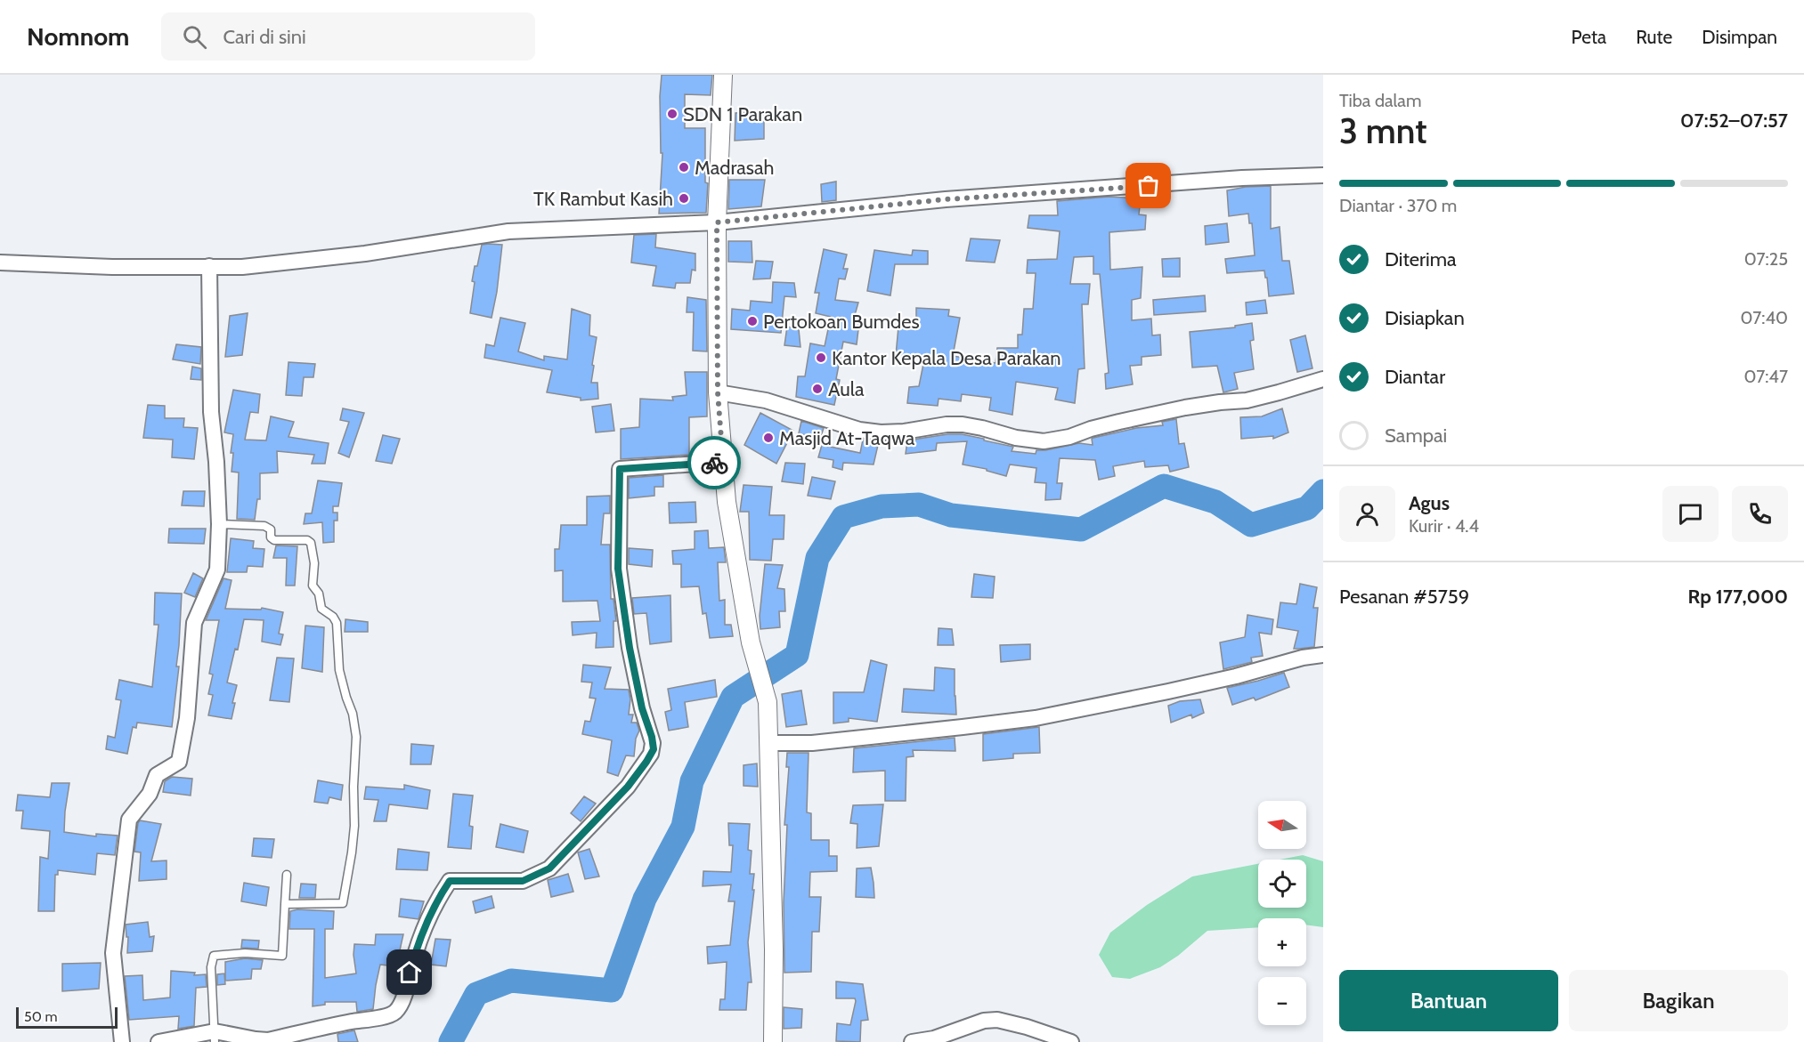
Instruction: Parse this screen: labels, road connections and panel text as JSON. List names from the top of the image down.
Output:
{
  "places": [
    "SDN 1 Parakan",
    "Madrasah",
    "TK Rambut Kasih",
    "Pertokoan Bumdes",
    "Kantor Kepala Desa Parakan",
    "Aula",
    "Masjid At-Taqwa"
  ],
  "scale_bar": "50 m",
  "north": "left",
  "page": {
    "header": "Nomnom",
    "search": "Cari di sini",
    "nav": ["Peta", "Rute", "Disimpan"],
    "heading": ["3 mnt", "Tiba dalam", "07:52–07:57"],
    "panel": [
      "Agus",
      "Kurir · 4.4",
      "Pesanan #5759",
      "Rp 177,000"
    ],
    "bar": "Diantar · 370 m",
    "list": [
      ["Diterima", "07:25"],
      ["Disiapkan", "07:40"],
      ["Diantar", "07:47"],
      "Sampai"
    ],
    "map_buttons": ["+", "−"],
    "buttons": ["Bantuan", "Bagikan"],
    "scale": "50 m"
  }
}
